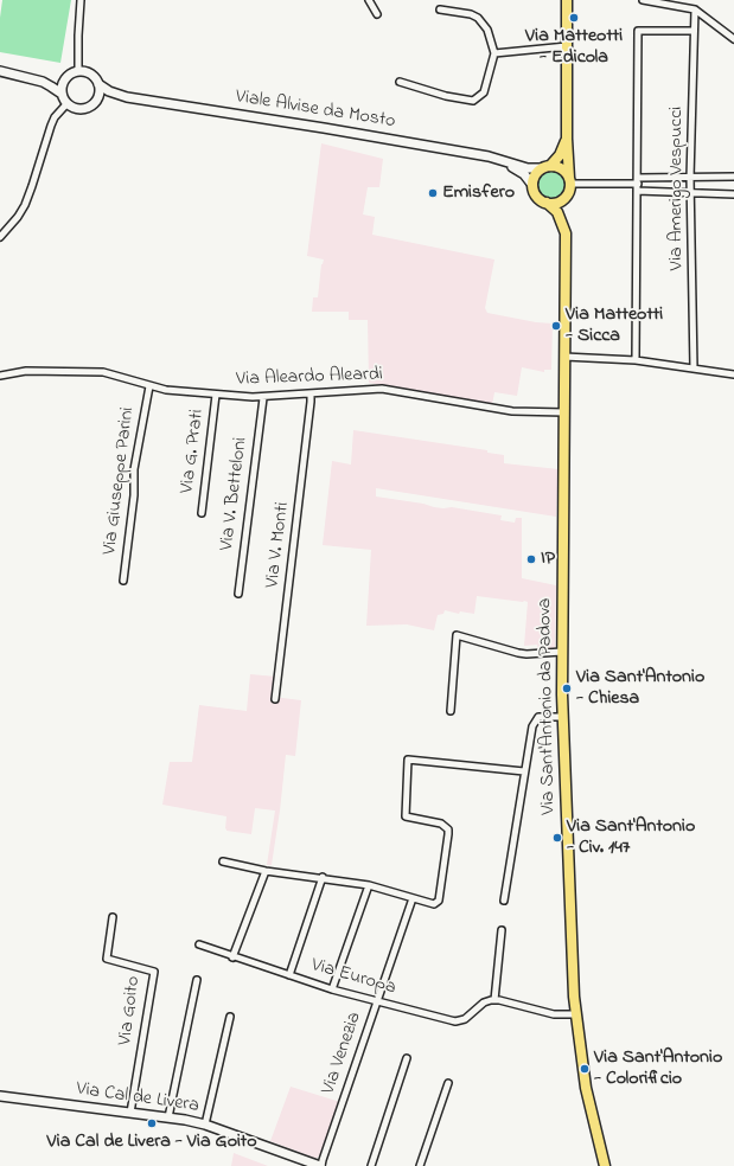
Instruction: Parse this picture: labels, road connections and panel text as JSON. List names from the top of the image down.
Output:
{
  "streets": {
    "main road": ["Viale Alvise da Mosto", "Via Sant'Antonio da Padova", "Via Cal de Livera"],
    "street": [
      "Via Amerigo Vespucci",
      "Via Aleardo Aleardi",
      "Via G. Prati",
      "Via Giuseppe Parini",
      "Via V. Betteloni",
      "Via V. Monti",
      "Via Europa",
      "Via Goito",
      "Via Venezia"
    ]
  },
  "crossings": [
    ["Viale Alvise da Mosto", "Via Sant'Antonio da Padova"],
    ["Via Aleardo Aleardi", "Via G. Prati"],
    ["Via Aleardo Aleardi", "Via Giuseppe Parini"],
    ["Via Aleardo Aleardi", "Via V. Betteloni"],
    ["Via Aleardo Aleardi", "Via V. Monti"],
    ["Via Aleardo Aleardi", "Via Sant'Antonio da Padova"],
    ["Via Europa", "Via Venezia"],
    ["Via Goito", "Via Cal de Livera"],
    ["Via Venezia", "Via Cal de Livera"]
  ],
  "places": [
    "Via Matteotti - Edicola",
    "Emisfero",
    "Via Matteotti - Sicca",
    "IP",
    "Via Sant'Antonio - Chiesa",
    "Via Sant'Antonio - Civ. 147",
    "Via Sant'Antonio - Colorificio",
    "Via Cal de Livera - Via Goito"
  ]
}
